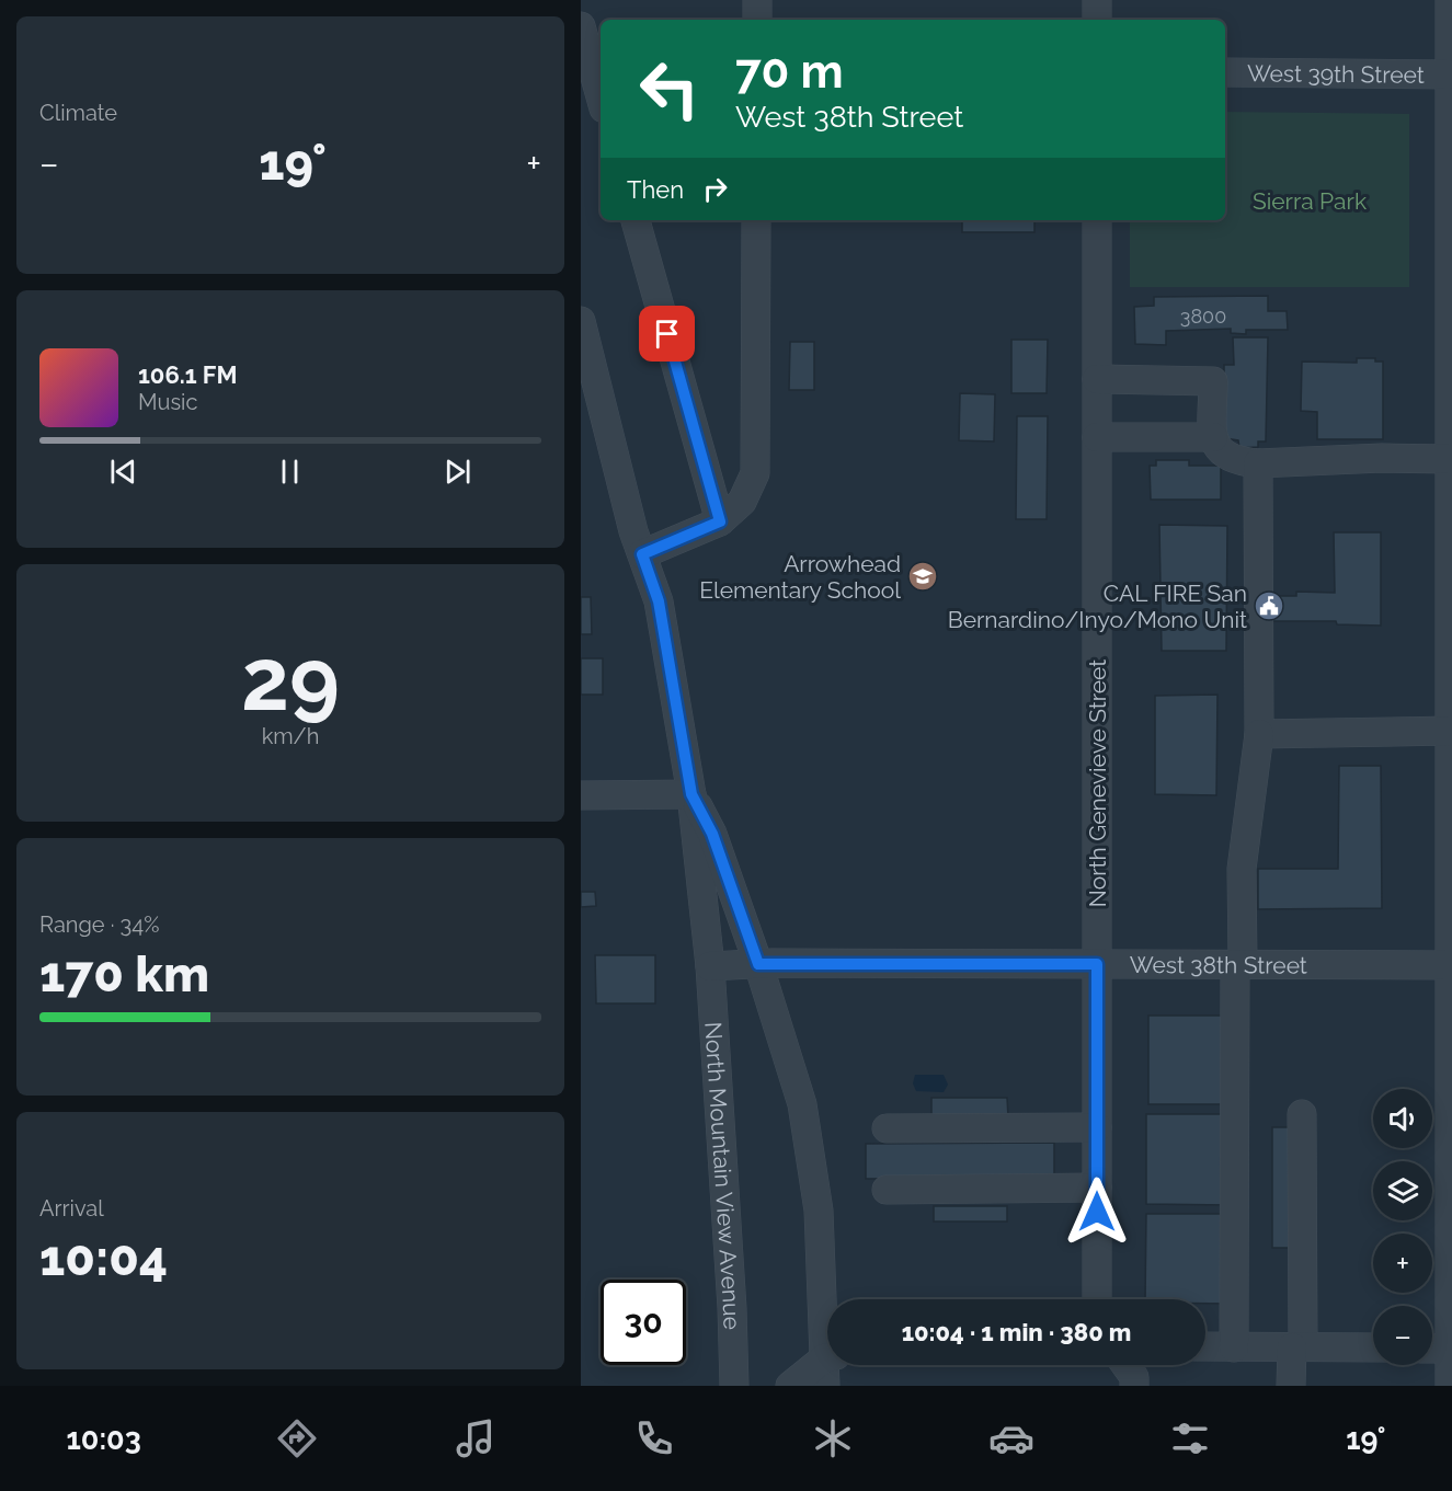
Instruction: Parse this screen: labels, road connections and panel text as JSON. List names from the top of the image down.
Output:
{
  "streets": {
    "street": [
      "West 39th Street",
      "North Genevieve Street",
      "West 38th Street",
      "North Mountain View Avenue"
    ]
  },
  "crossings": [
    ["North Genevieve Street", "West 38th Street"],
    ["West 38th Street", "North Mountain View Avenue"]
  ],
  "parks": ["Sierra Park"],
  "places": {
    "school or university": ["Arrowhead Elementary School"],
    "public building": ["CAL FIRE San Bernardino/Inyo/Mono Unit"]
  },
  "house_numbers": ["3800"],
  "page": {
    "tile": [
      "Climate",
      ["29", "km/h"],
      ["Range · 34%", "170 km"],
      ["Arrival", "10:04"]
    ],
    "turn": ["70 m", "West 38th Street"],
    "heat": ["−", "19°", "+"],
    "then": "Then",
    "song": ["106.1 FM", "Music"],
    "map_buttons": ["+", "−"],
    "limit": "30",
    "trip": "10:04 · 1 min · 380 m",
    "tabs": ["10:03", "19°"]
  }
}
